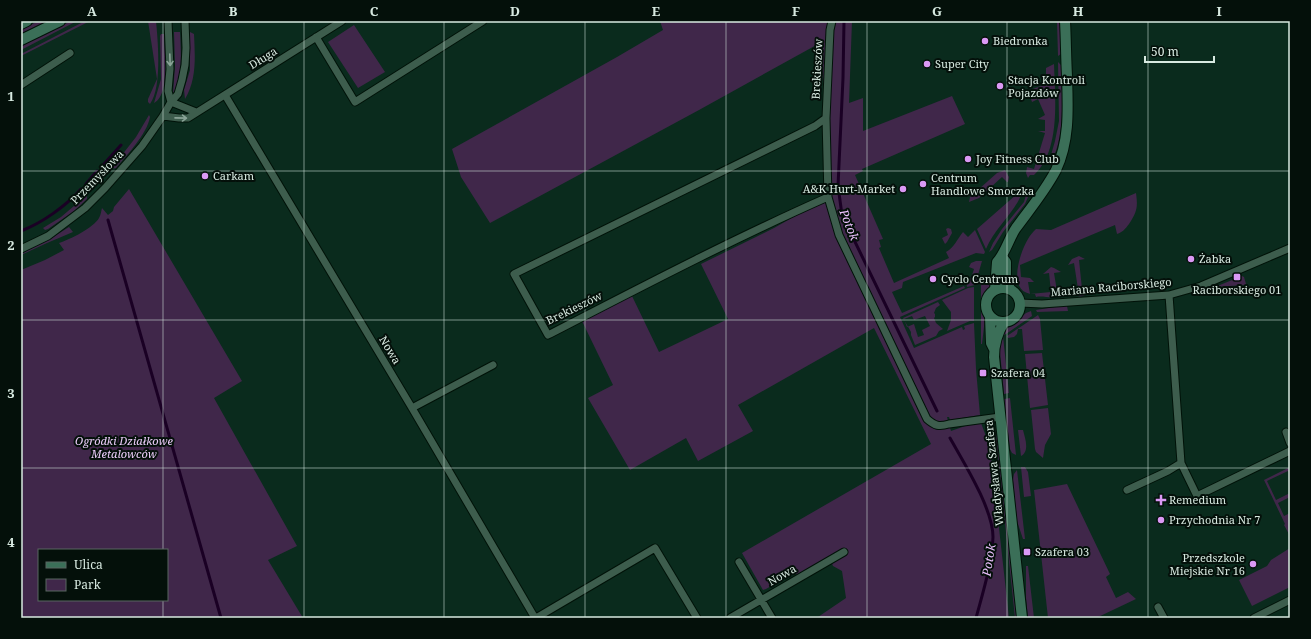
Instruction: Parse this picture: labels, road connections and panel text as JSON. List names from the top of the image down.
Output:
{
  "streets": {
    "street": [
      "Długa",
      "Brekieszów",
      "Przemysłowa",
      "Mariana Raciborskiego",
      "Nowa",
      "Władysława Szafera"
    ]
  },
  "crossings": [
    ["Długa", "Przemysłowa"],
    ["Długa", "Nowa"],
    ["Mariana Raciborskiego", "Władysława Szafera"]
  ],
  "water": ["Potok"],
  "parks": ["Ogródki Działkowe Metalowców"],
  "places": {
    "other": [
      "Biedronka",
      "Super City",
      "Stacja Kontroli Pojazdów",
      "Joy Fitness Club",
      "Carkam",
      "Centrum Handlowe Smoczka",
      "A&K Hurt-Market",
      "Żabka",
      "Cyclo Centrum",
      "Przychodnia Nr 7",
      "Przedszkole Miejskie Nr 16"
    ],
    "transit": ["Raciborskiego 01", "Szafera 04", "Szafera 03"],
    "health": ["Remedium"]
  },
  "legend": ["Ulica", "Park"],
  "scale_bar": "50 m",
  "grid": {
    "columns": [
      "A",
      "B",
      "C",
      "D",
      "E",
      "F",
      "G",
      "H",
      "I"
    ],
    "rows": [
      "1",
      "2",
      "3",
      "4"
    ]
  }
}
